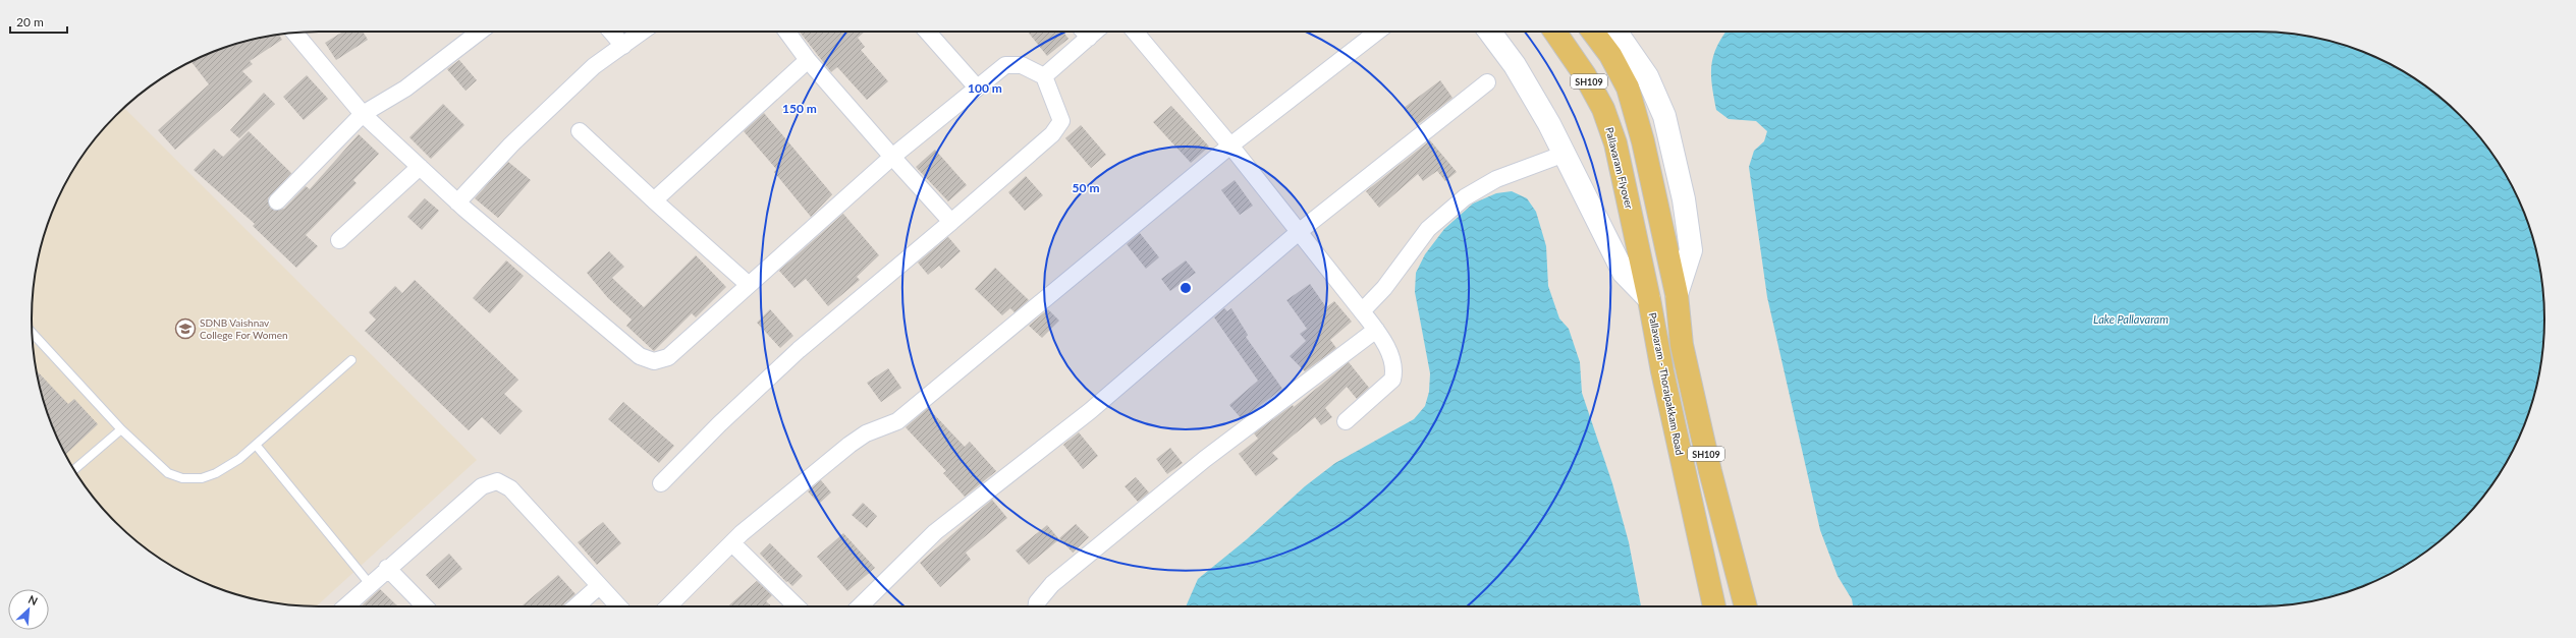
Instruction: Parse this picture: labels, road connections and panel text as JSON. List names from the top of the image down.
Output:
{
  "streets": {
    "main road": ["SH109", "Pallavaram Flyover", "Pallavaram - Thoraipakkam Road"]
  },
  "crossings": [
    ["Pallavaram Flyover", "Pallavaram - Thoraipakkam Road"]
  ],
  "water": ["Lake Pallavaram"],
  "places": {
    "school or university": ["SDNB Vaishnav College For Women"]
  },
  "scale_bar": "20 m",
  "north": "top right",
  "rings": ["100 m", "150 m", "50 m"]
}
